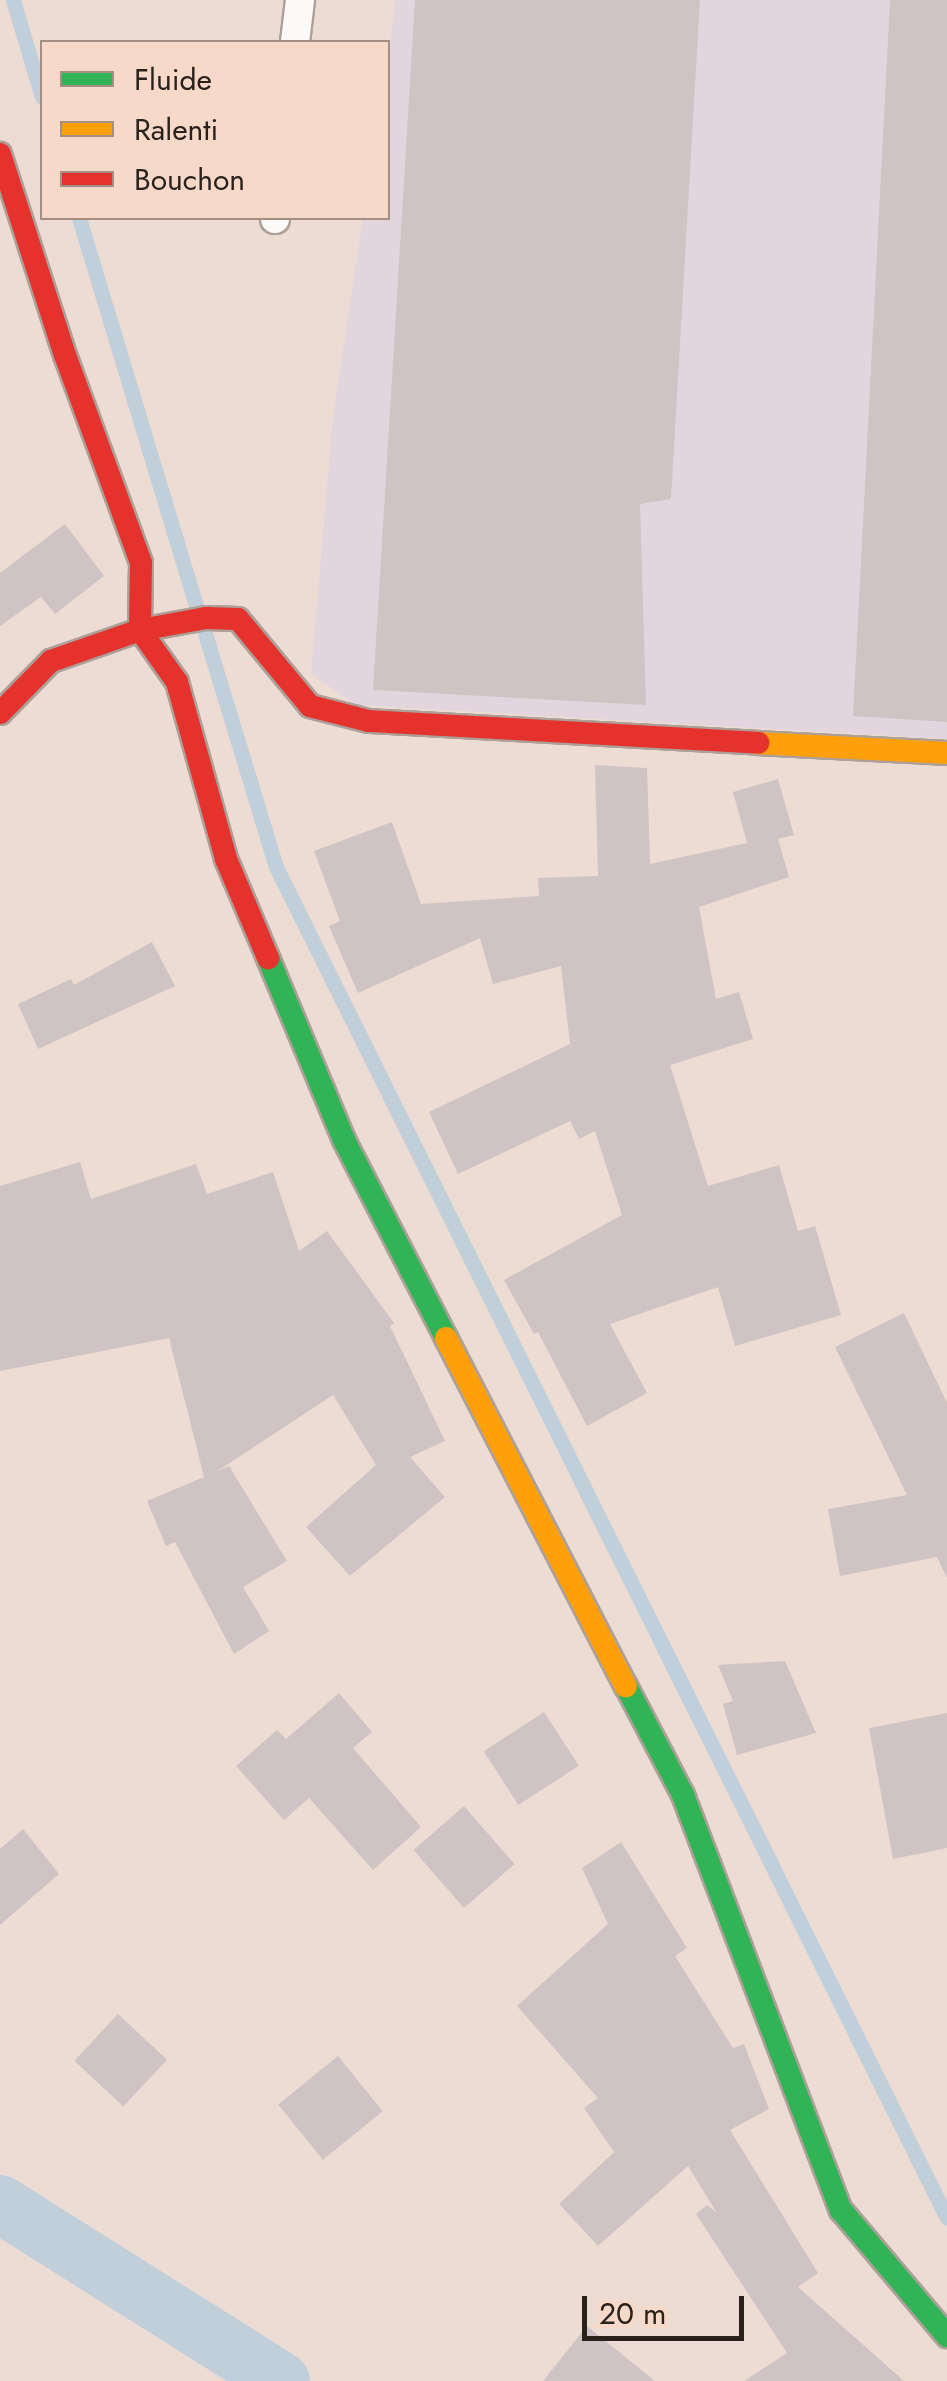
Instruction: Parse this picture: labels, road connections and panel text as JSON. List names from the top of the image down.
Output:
{
  "legend": ["Fluide", "Ralenti", "Bouchon"],
  "scale_bar": "20 m"
}
